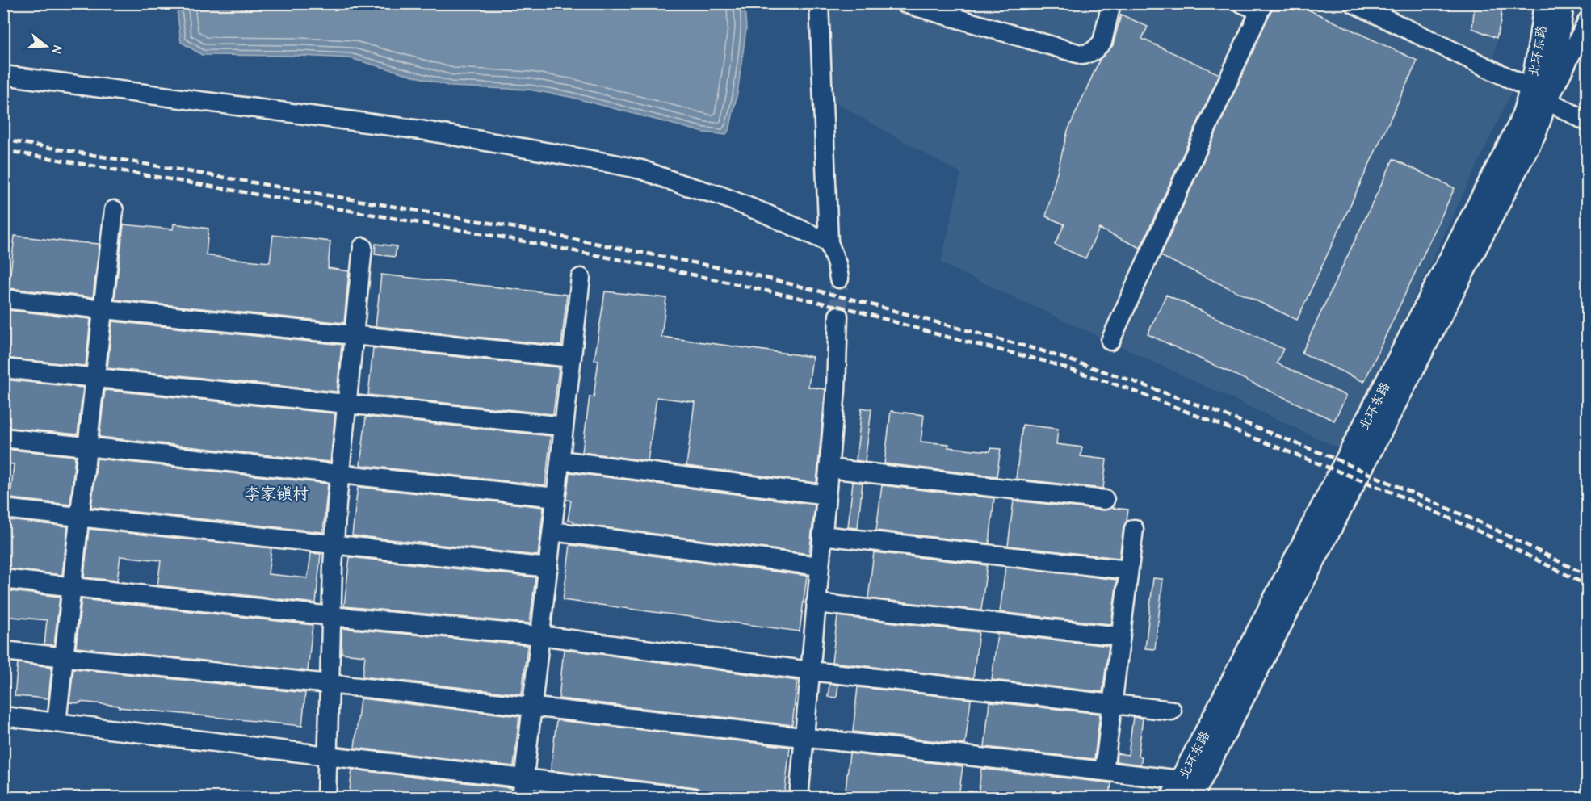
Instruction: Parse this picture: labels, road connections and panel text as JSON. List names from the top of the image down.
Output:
{
  "streets": {
    "main road": ["北环东路"]
  },
  "districts": ["李家镇村"],
  "north": "right"
}
